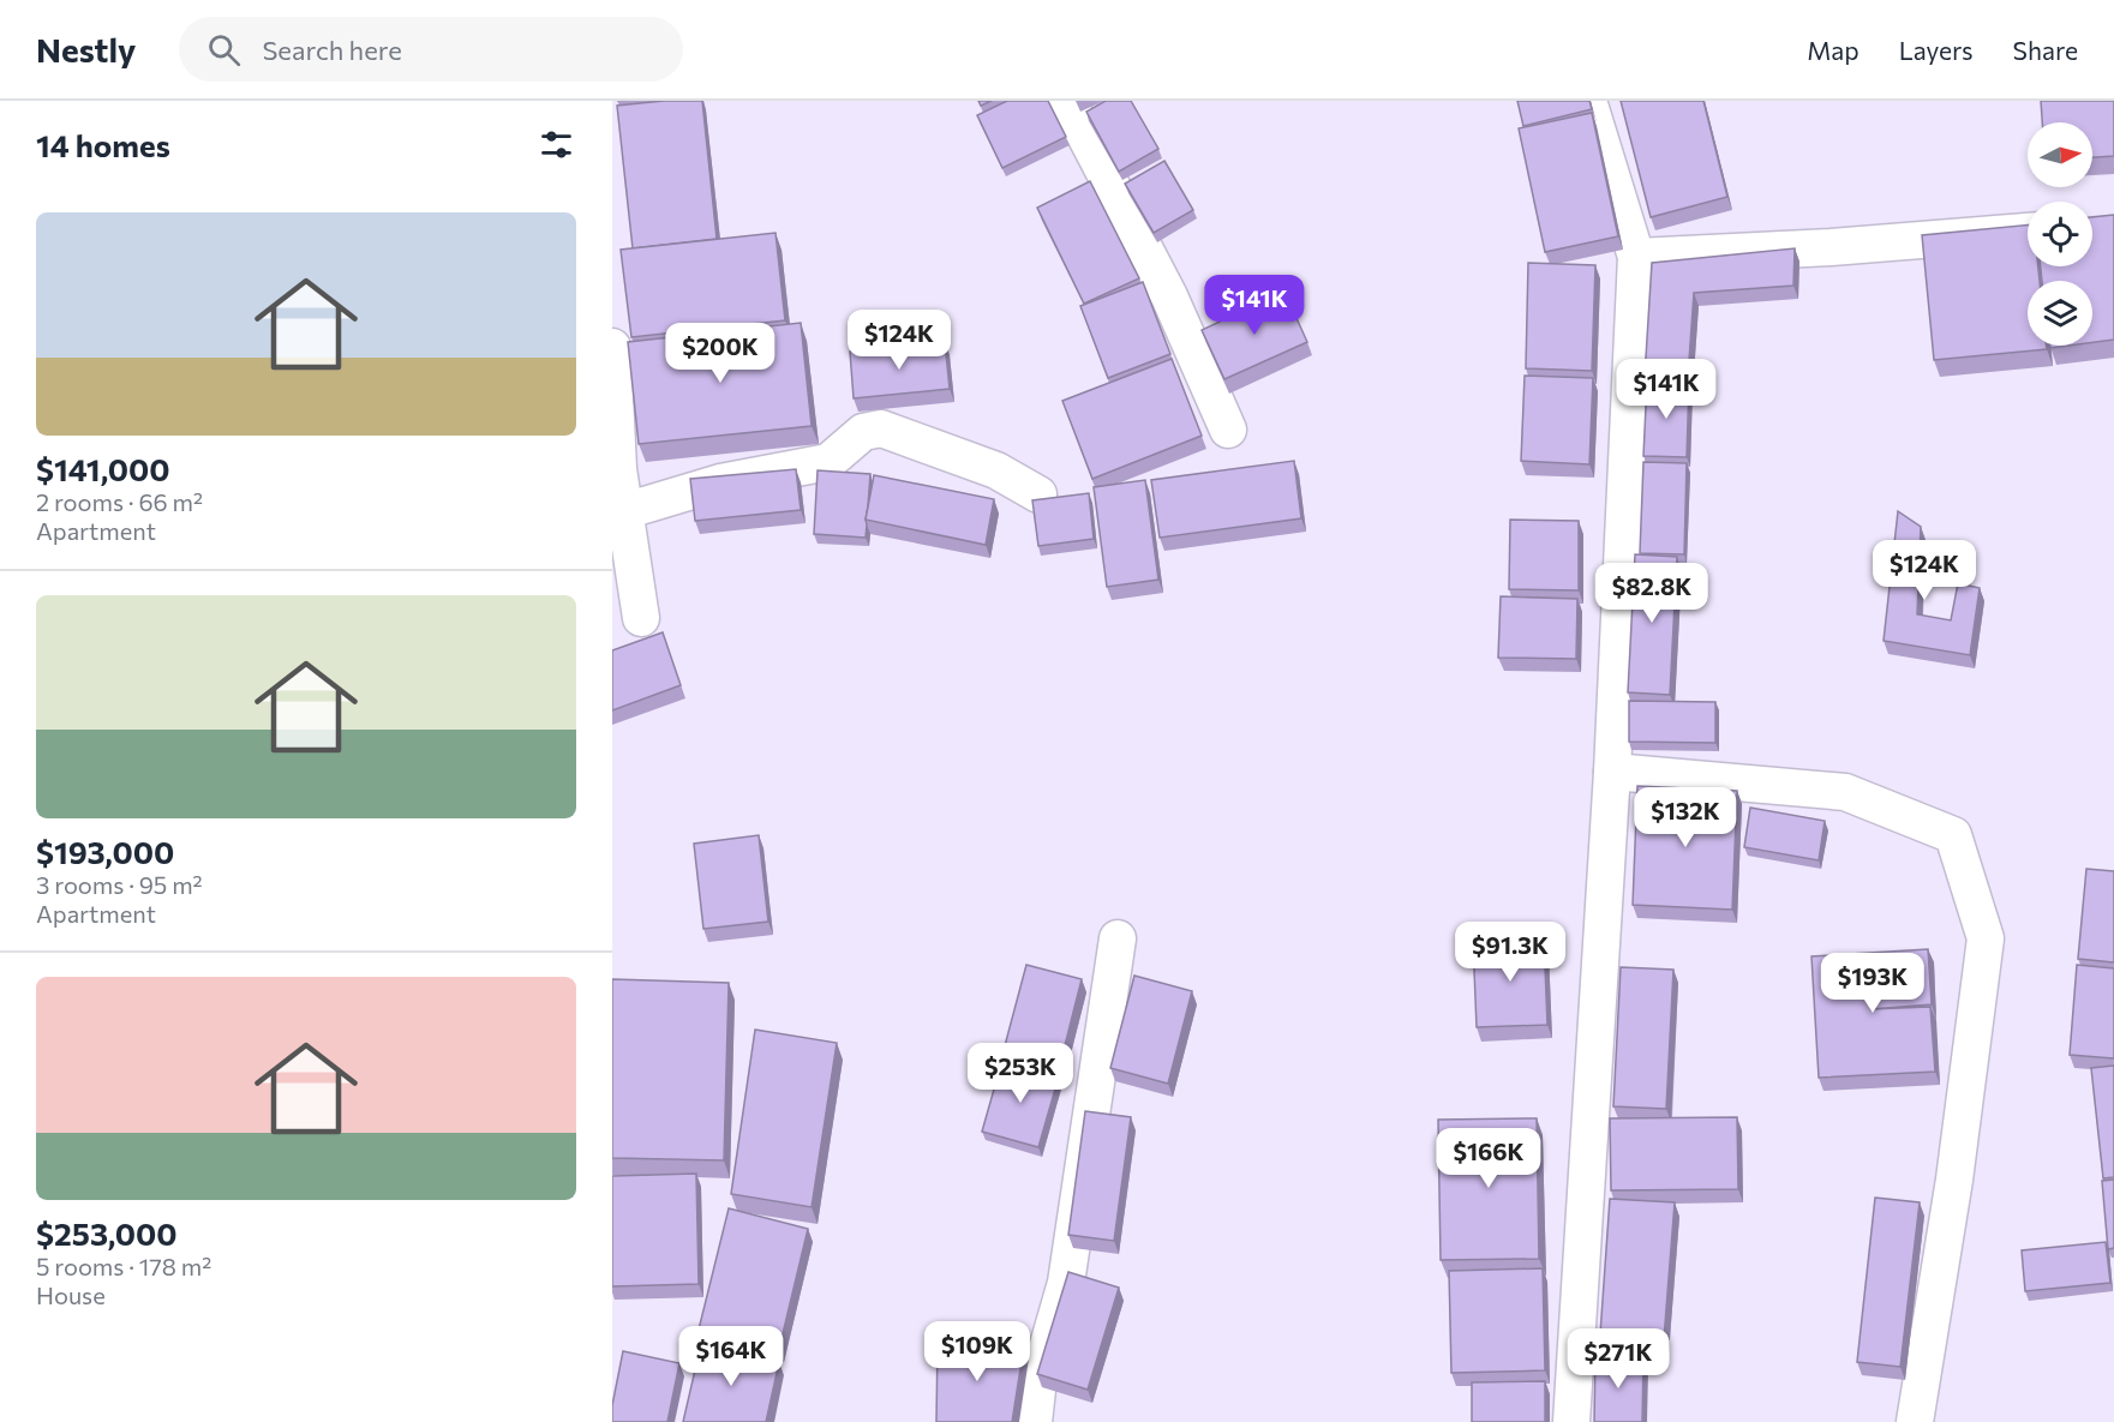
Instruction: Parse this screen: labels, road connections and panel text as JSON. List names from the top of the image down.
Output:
{
  "north": "right",
  "page": {
    "header": "Nestly",
    "search": "Search here",
    "nav": ["Map", "Layers", "Share"],
    "heading": "14 homes",
    "list": [
      {
        "name": "$141,000",
        "note": "2 rooms · 66 m² · Apartment"
      },
      {
        "name": "$193,000",
        "note": "3 rooms · 95 m² · Apartment"
      },
      {
        "name": "$253,000",
        "note": "5 rooms · 178 m² · House"
      }
    ],
    "price": [
      "$141K",
      "$124K",
      "$200K",
      "$141K",
      "$124K",
      "$82.8K",
      "$132K",
      "$91.3K",
      "$193K",
      "$253K",
      "$166K",
      "$109K",
      "$164K",
      "$271K"
    ]
  }
}
